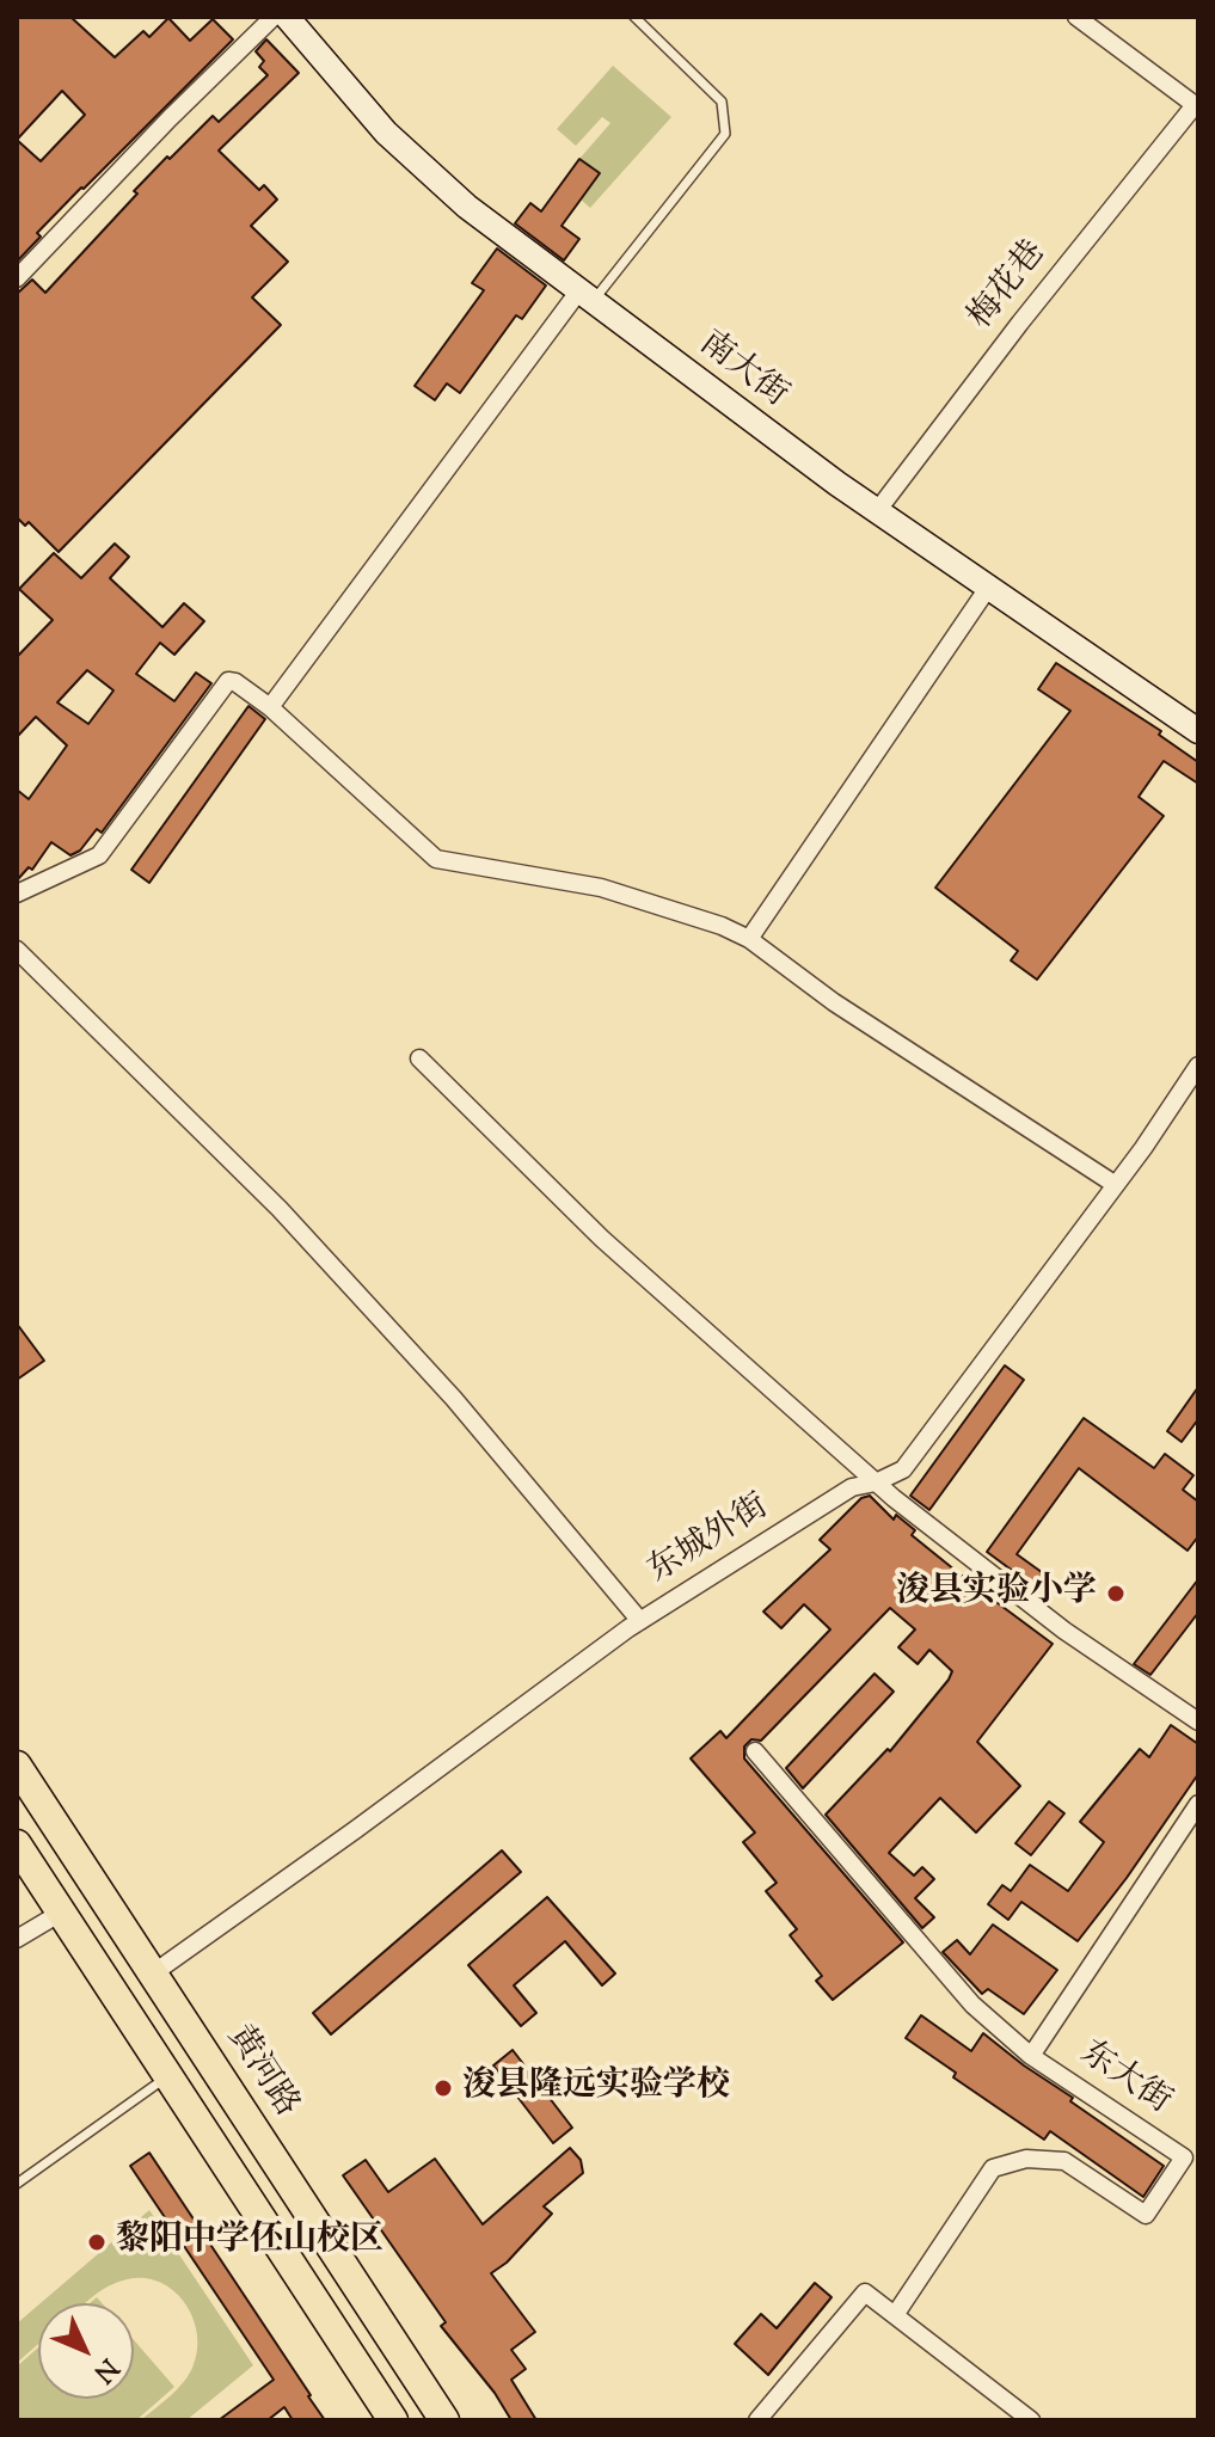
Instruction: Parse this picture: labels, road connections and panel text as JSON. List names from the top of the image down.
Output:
{
  "streets": {
    "main road": ["黄河路"],
    "street": [
      "梅花巷",
      "南大街",
      "东城外街",
      "东大街"
    ]
  },
  "crossings": [
    ["梅花巷", "南大街"],
    ["东城外街", "黄河路"]
  ],
  "places": ["浚县实验小学", "浚县隆远实验学校", "黎阳中学伾山校区"],
  "north": "bottom right"
}
